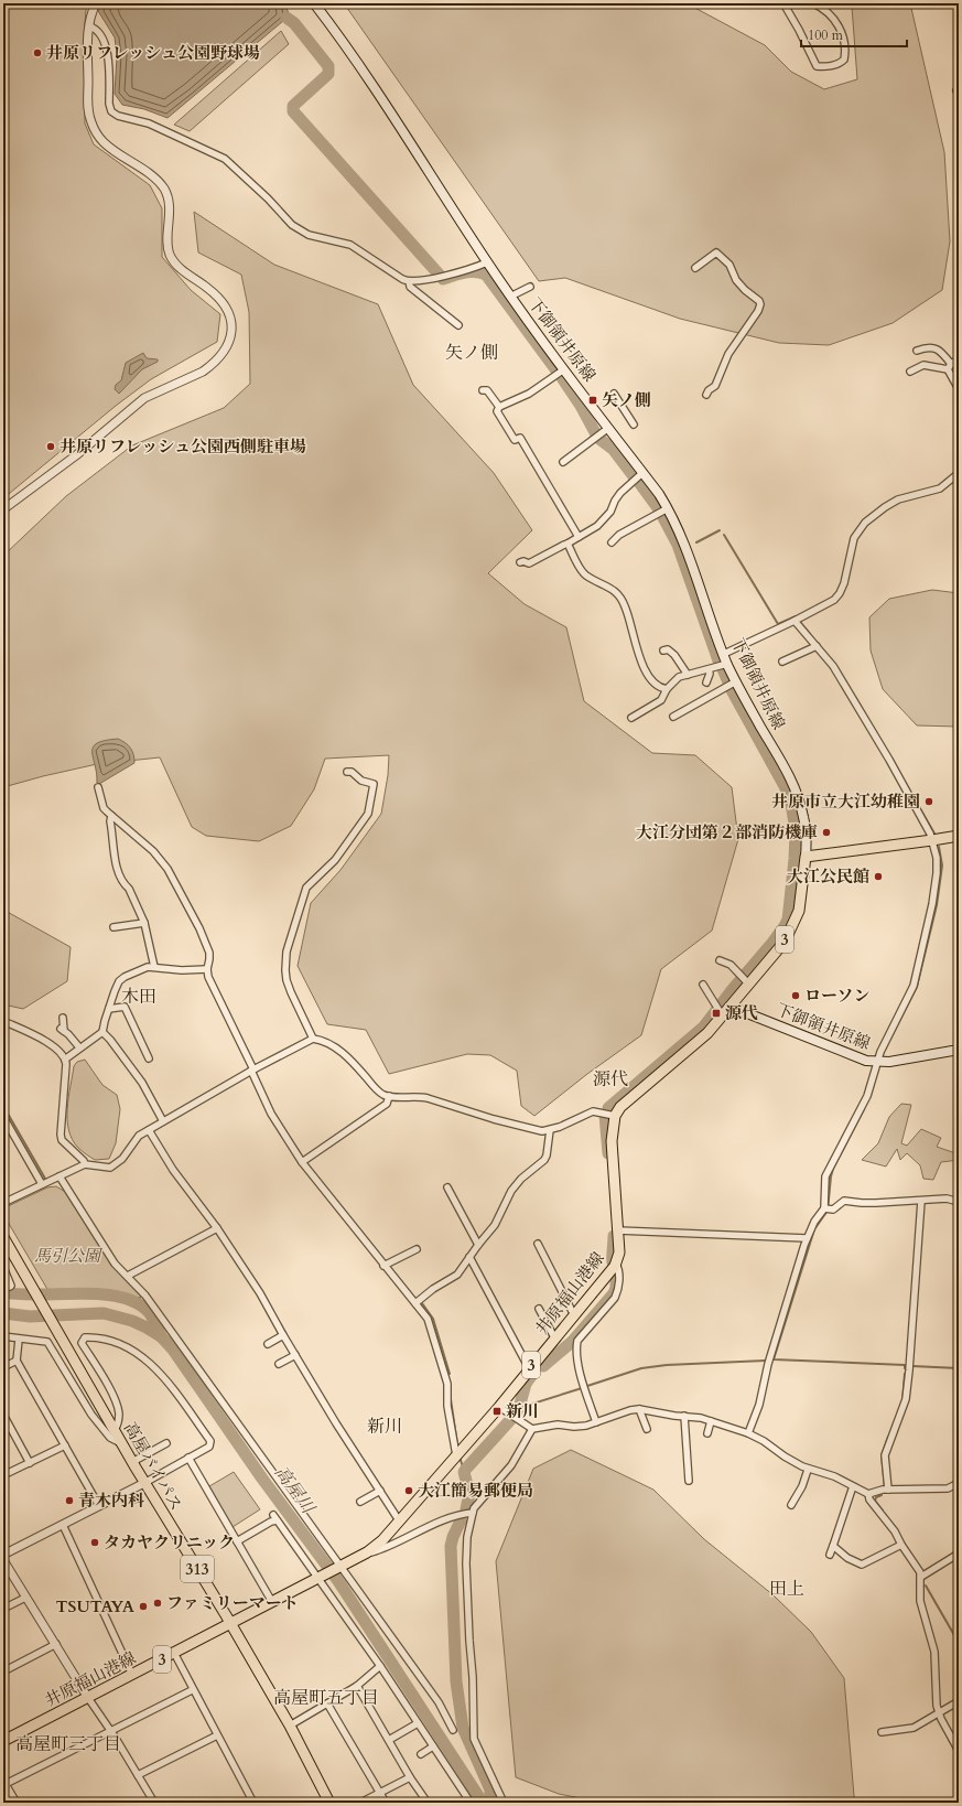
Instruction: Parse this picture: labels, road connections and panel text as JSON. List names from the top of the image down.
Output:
{
  "streets": {
    "main road": [
      "下御領井原線",
      "3",
      "井原福山港線",
      "高屋バイパス",
      "313"
    ]
  },
  "crossings": [
    ["下御領井原線", "3"],
    ["3", "井原福山港線"],
    ["井原福山港線", "高屋バイパス"]
  ],
  "districts": [
    "矢ノ側",
    "木田",
    "源代",
    "新川",
    "田上",
    "高屋町五丁目",
    "高屋町三丁目"
  ],
  "water": ["高屋川"],
  "parks": ["馬引公園"],
  "places": {
    "other": [
      "井原リフレッシュ公園野球場",
      "井原リフレッシュ公園西側駐車場",
      "井原市立大江幼稚園",
      "大江分団第２部消防機庫",
      "大江公民館",
      "ローソン",
      "大江簡易郵便局",
      "青木内科",
      "タカヤクリニック",
      "ファミリーマート",
      "TSUTAYA"
    ],
    "transit": ["矢ノ側", "源代", "新川"]
  },
  "scale_bar": "100 m"
}
